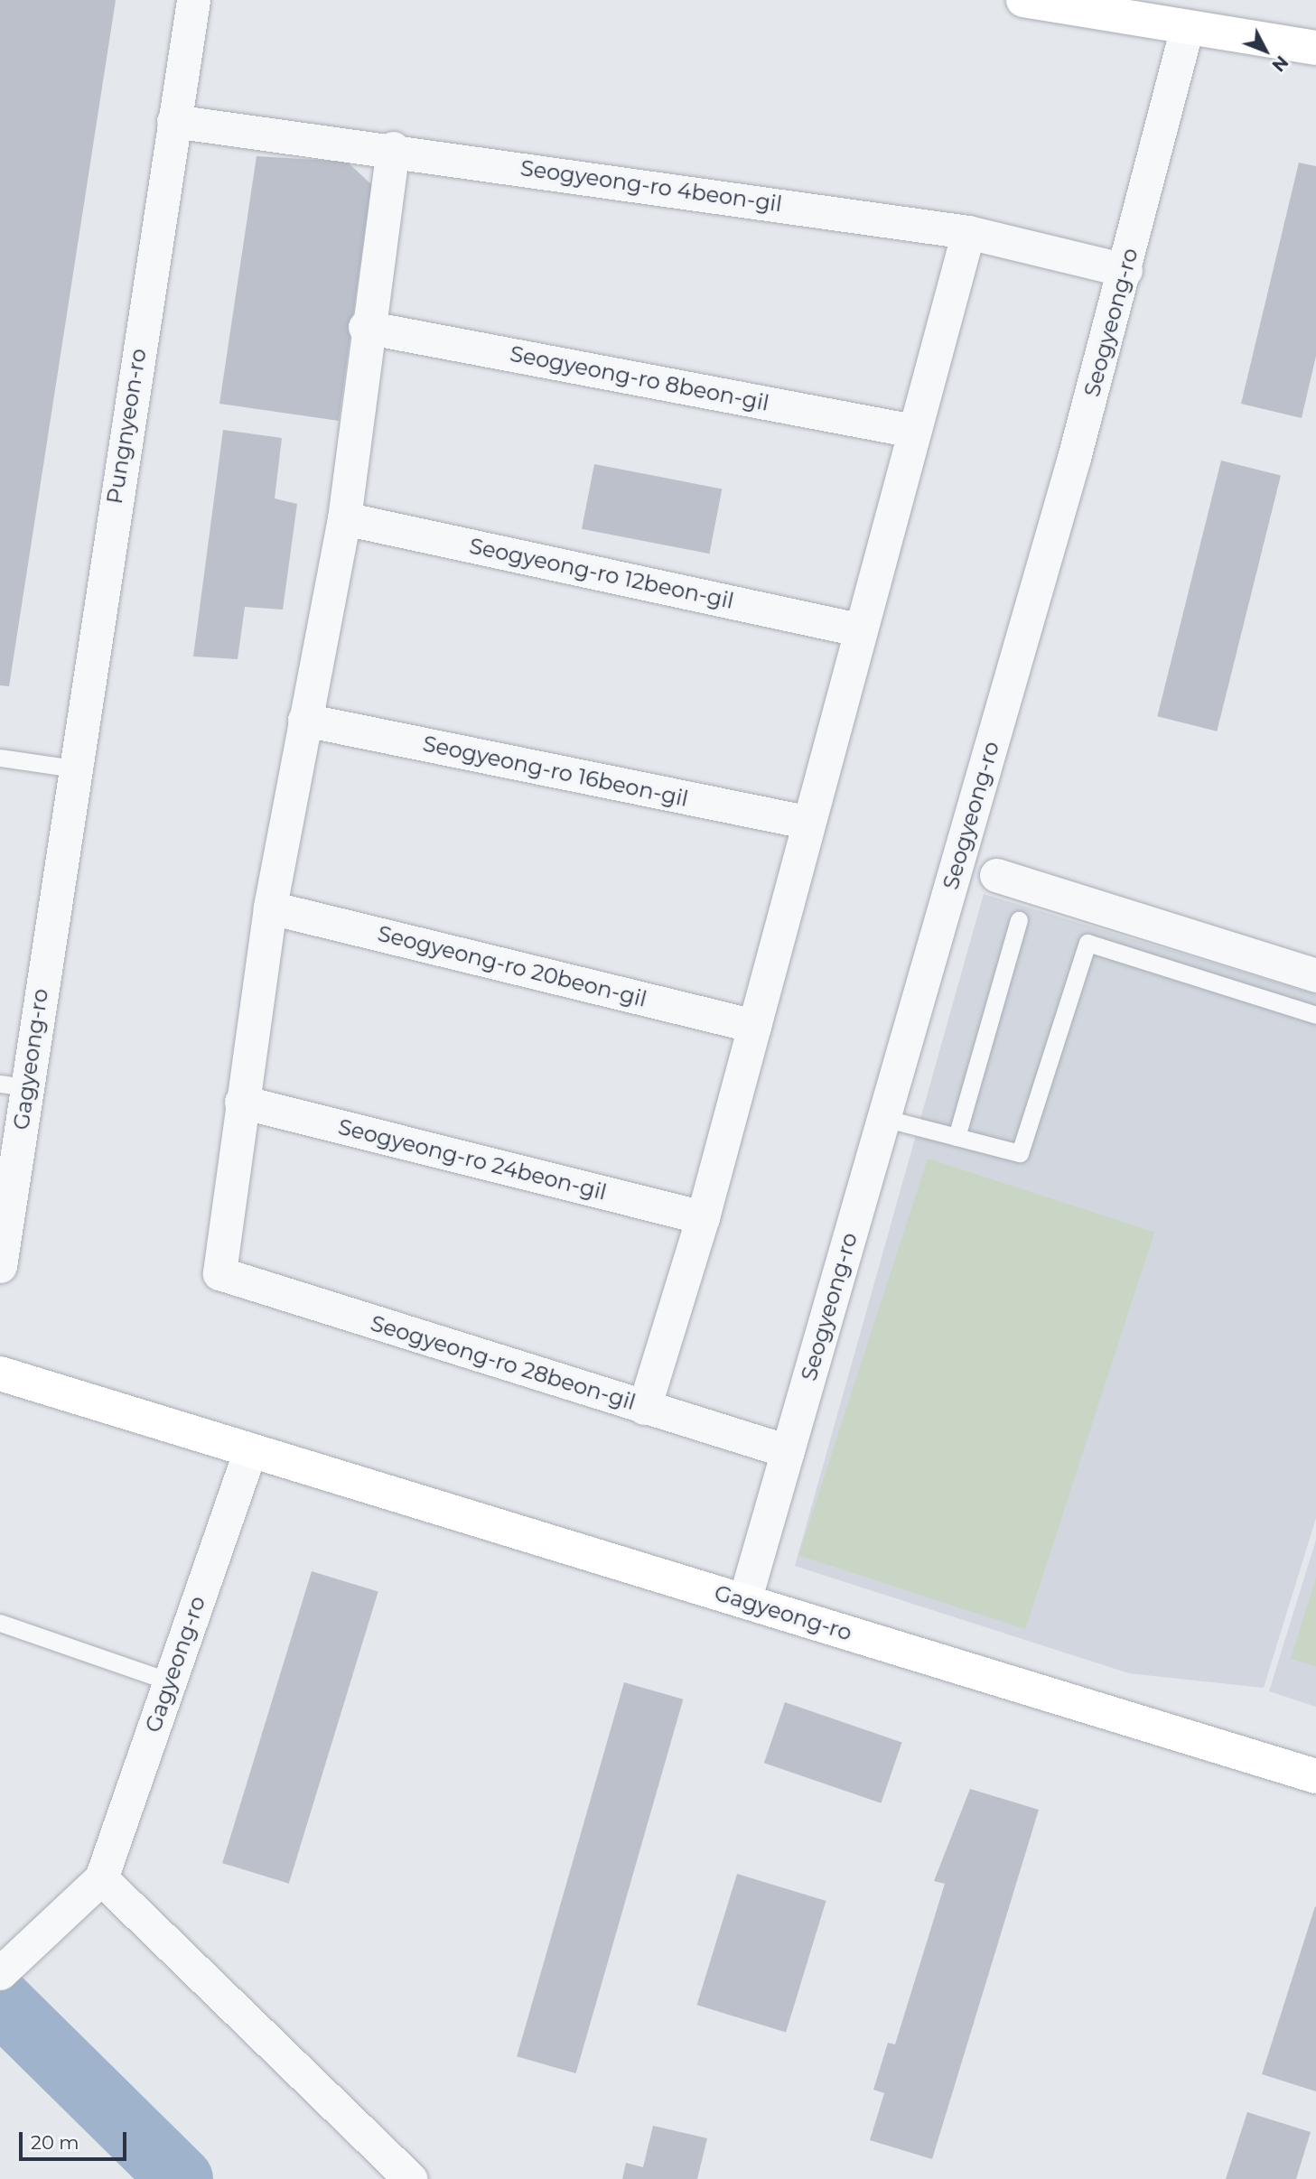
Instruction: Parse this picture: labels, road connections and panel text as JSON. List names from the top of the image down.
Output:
{
  "streets": {
    "street": [
      "Seogyeong-ro 4beon-gil",
      "Seogyeong-ro",
      "Seogyeong-ro 8beon-gil",
      "Pungnyeon-ro",
      "Seogyeong-ro 12beon-gil",
      "Seogyeong-ro 16beon-gil",
      "Seogyeong-ro 20beon-gil",
      "Gagyeong-ro",
      "Seogyeong-ro 24beon-gil",
      "Seogyeong-ro 28beon-gil"
    ]
  },
  "crossings": [
    ["Seogyeong-ro 4beon-gil", "Seogyeong-ro"],
    ["Seogyeong-ro 4beon-gil", "Pungnyeon-ro"],
    ["Seogyeong-ro", "Gagyeong-ro"],
    ["Seogyeong-ro", "Seogyeong-ro 28beon-gil"],
    ["Pungnyeon-ro", "Gagyeong-ro"],
    ["Seogyeong-ro 24beon-gil", "Seogyeong-ro 28beon-gil"]
  ],
  "scale_bar": "20 m",
  "north": "bottom right"
}
